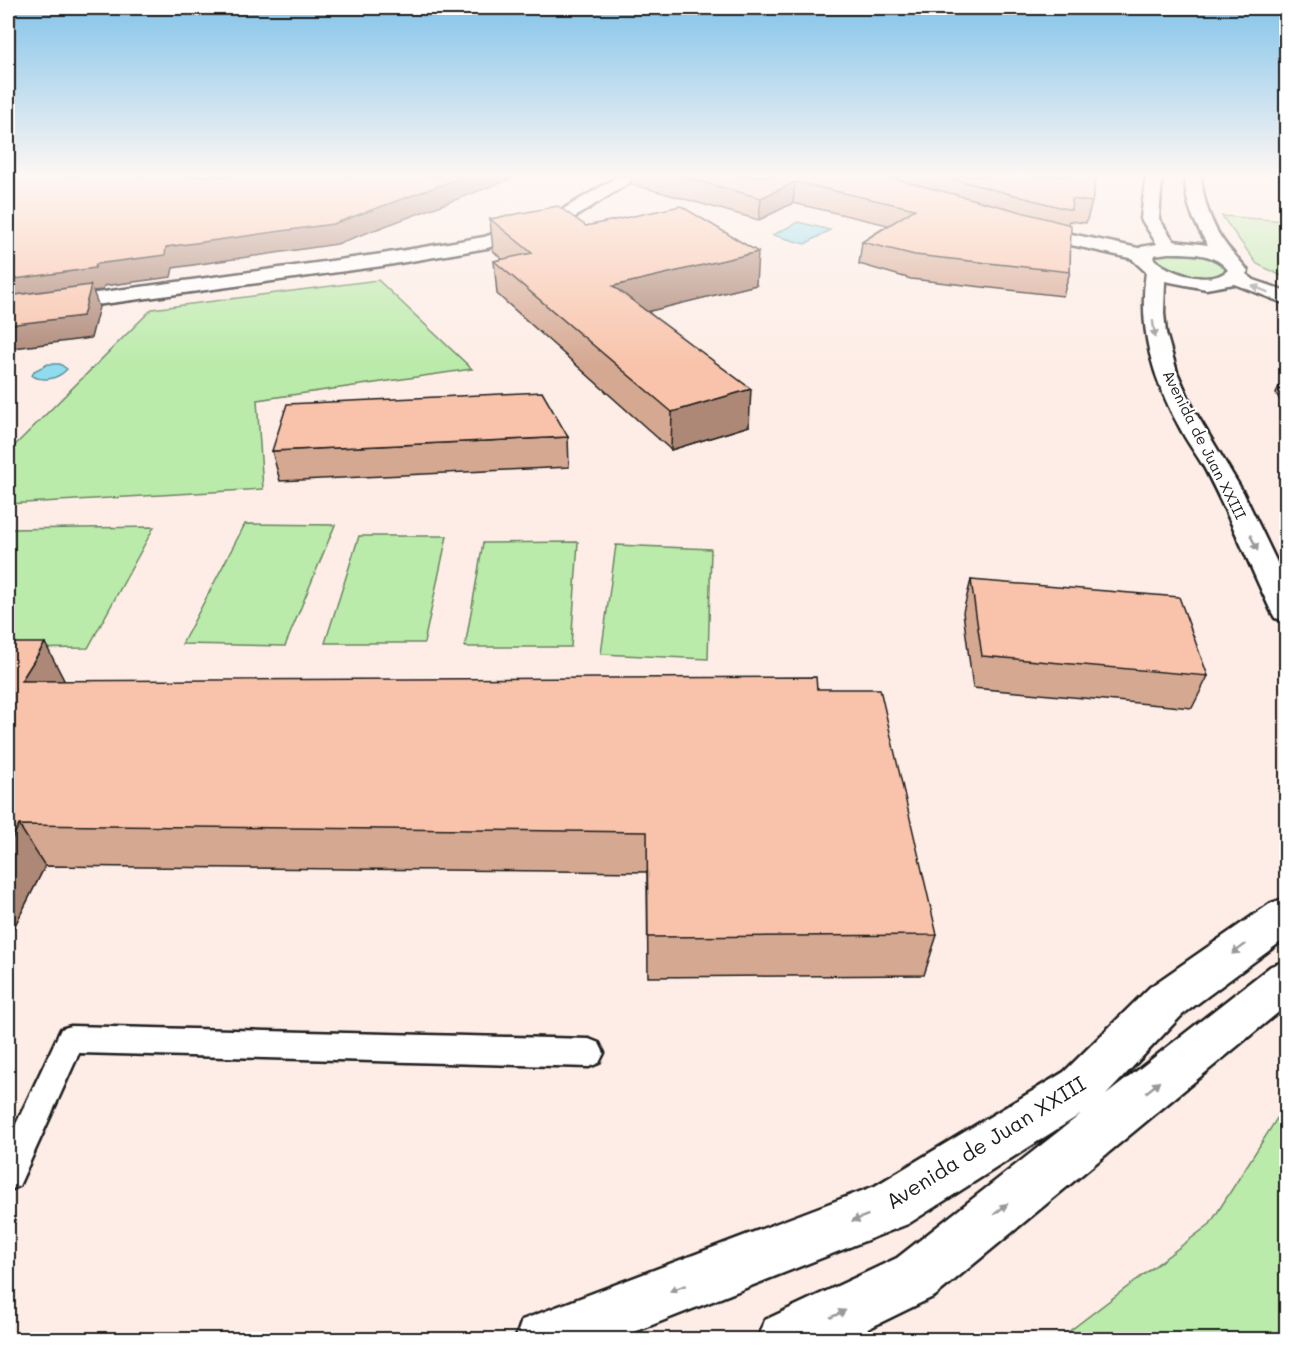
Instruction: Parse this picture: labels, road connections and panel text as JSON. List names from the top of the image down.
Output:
{
  "streets": {
    "main road": ["Avenida de Juan XXIII"]
  }
}
